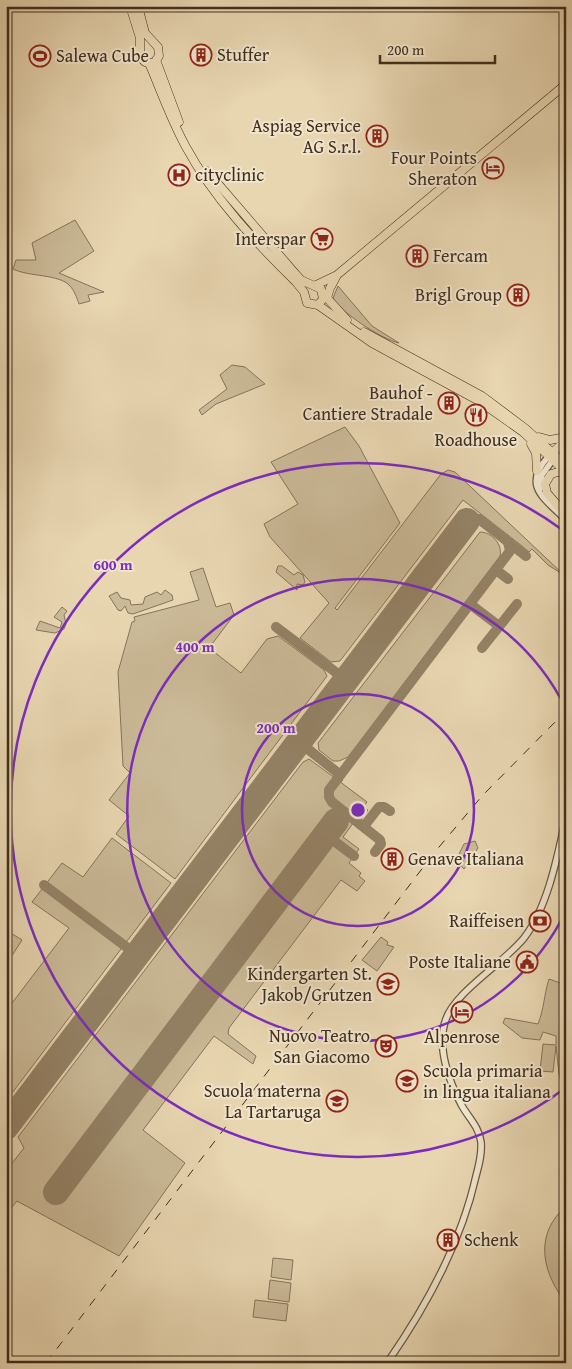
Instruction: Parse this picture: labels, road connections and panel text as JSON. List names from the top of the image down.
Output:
{
  "places": {
    "building": [
      "Stuffer",
      "Aspiag Service AG S.r.l.",
      "Fercam",
      "Brigl Group",
      "Bauhof - Cantiere Stradale",
      "Genave Italiana",
      "Schenk"
    ],
    "sports": ["Salewa Cube"],
    "hotel": ["Four Points Sheraton", "Alpenrose"],
    "hospital": ["cityclinic"],
    "supermarket": ["Interspar"],
    "restaurant": ["Roadhouse"],
    "bank": ["Raiffeisen"],
    "public building": ["Poste Italiane"],
    "school or university": ["Kindergarten St. Jakob/Grutzen", "Scuola primaria in lingua italiana", "Scuola materna La Tartaruga"],
    "theatre": ["Nuovo Teatro San Giacomo"]
  },
  "scale_bar": "200 m",
  "rings": ["600 m", "400 m", "200 m"]
}
